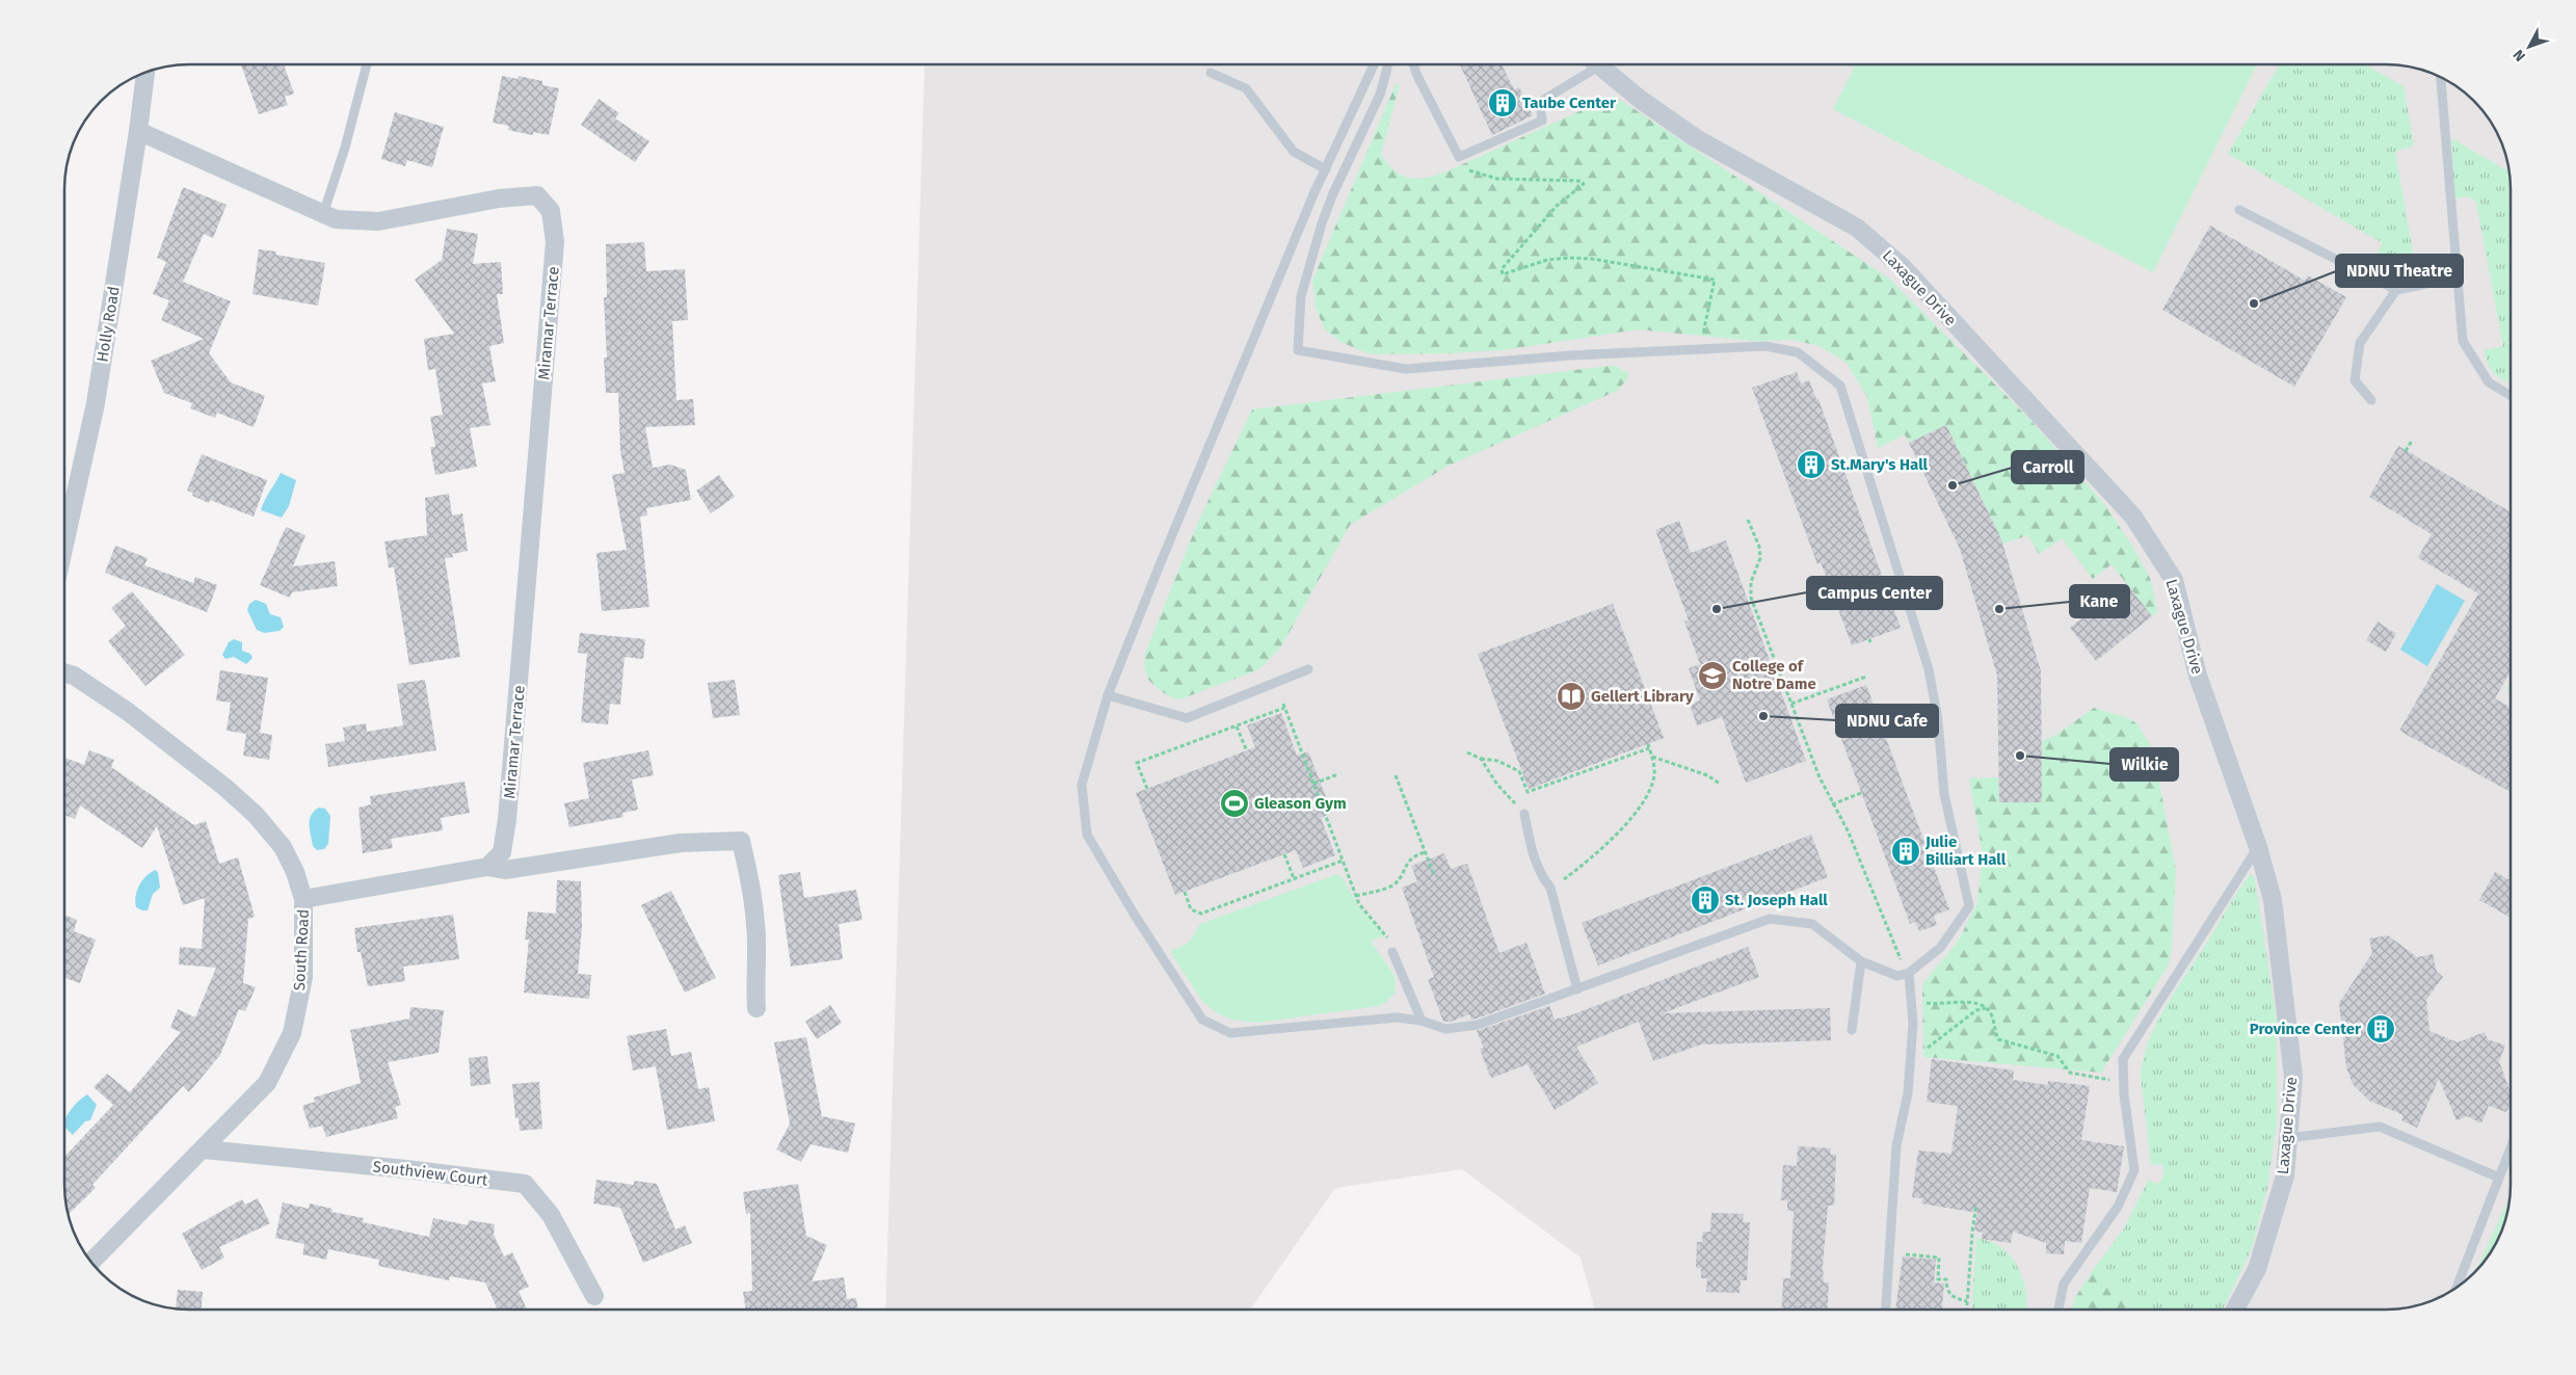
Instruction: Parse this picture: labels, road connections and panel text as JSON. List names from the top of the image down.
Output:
{
  "streets": {
    "street": [
      "Laxague Drive",
      "Miramar Terrace",
      "Holly Road",
      "South Road",
      "Southview Court"
    ]
  },
  "crossings": [
    ["Miramar Terrace", "Holly Road"],
    ["South Road", "Southview Court"]
  ],
  "places": {
    "building": [
      "Taube Center",
      "St.Mary's Hall",
      "Julie Billiart Hall",
      "St. Joseph Hall",
      "Province Center"
    ],
    "other": [
      "NDNU Theatre",
      "Carroll",
      "Campus Center",
      "Kane",
      "NDNU Cafe",
      "Wilkie"
    ],
    "school or university": ["College of Notre Dame"],
    "library": ["Gellert Library"],
    "sports": ["Gleason Gym"]
  },
  "north": "bottom left"
}
